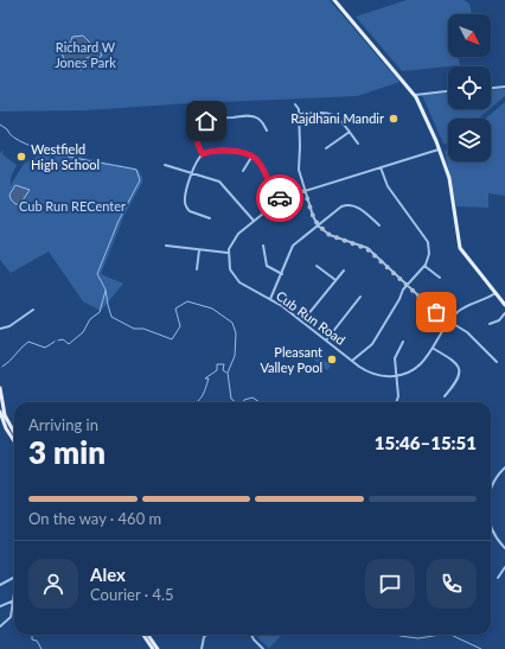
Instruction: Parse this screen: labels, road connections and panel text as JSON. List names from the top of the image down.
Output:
{
  "streets": {
    "street": ["Cub Run Road"]
  },
  "parks": ["Richard W Jones Park", "Cub Run RECenter"],
  "places": ["Rajdhani Mandir", "Westfield High School", "Pleasant Valley Pool"],
  "north": "bottom right",
  "page": {
    "heading": ["3 min", "Arriving in", "15:46–15:51"],
    "panel": ["Alex", "Courier · 4.5"],
    "bar": "On the way · 460 m"
  }
}
